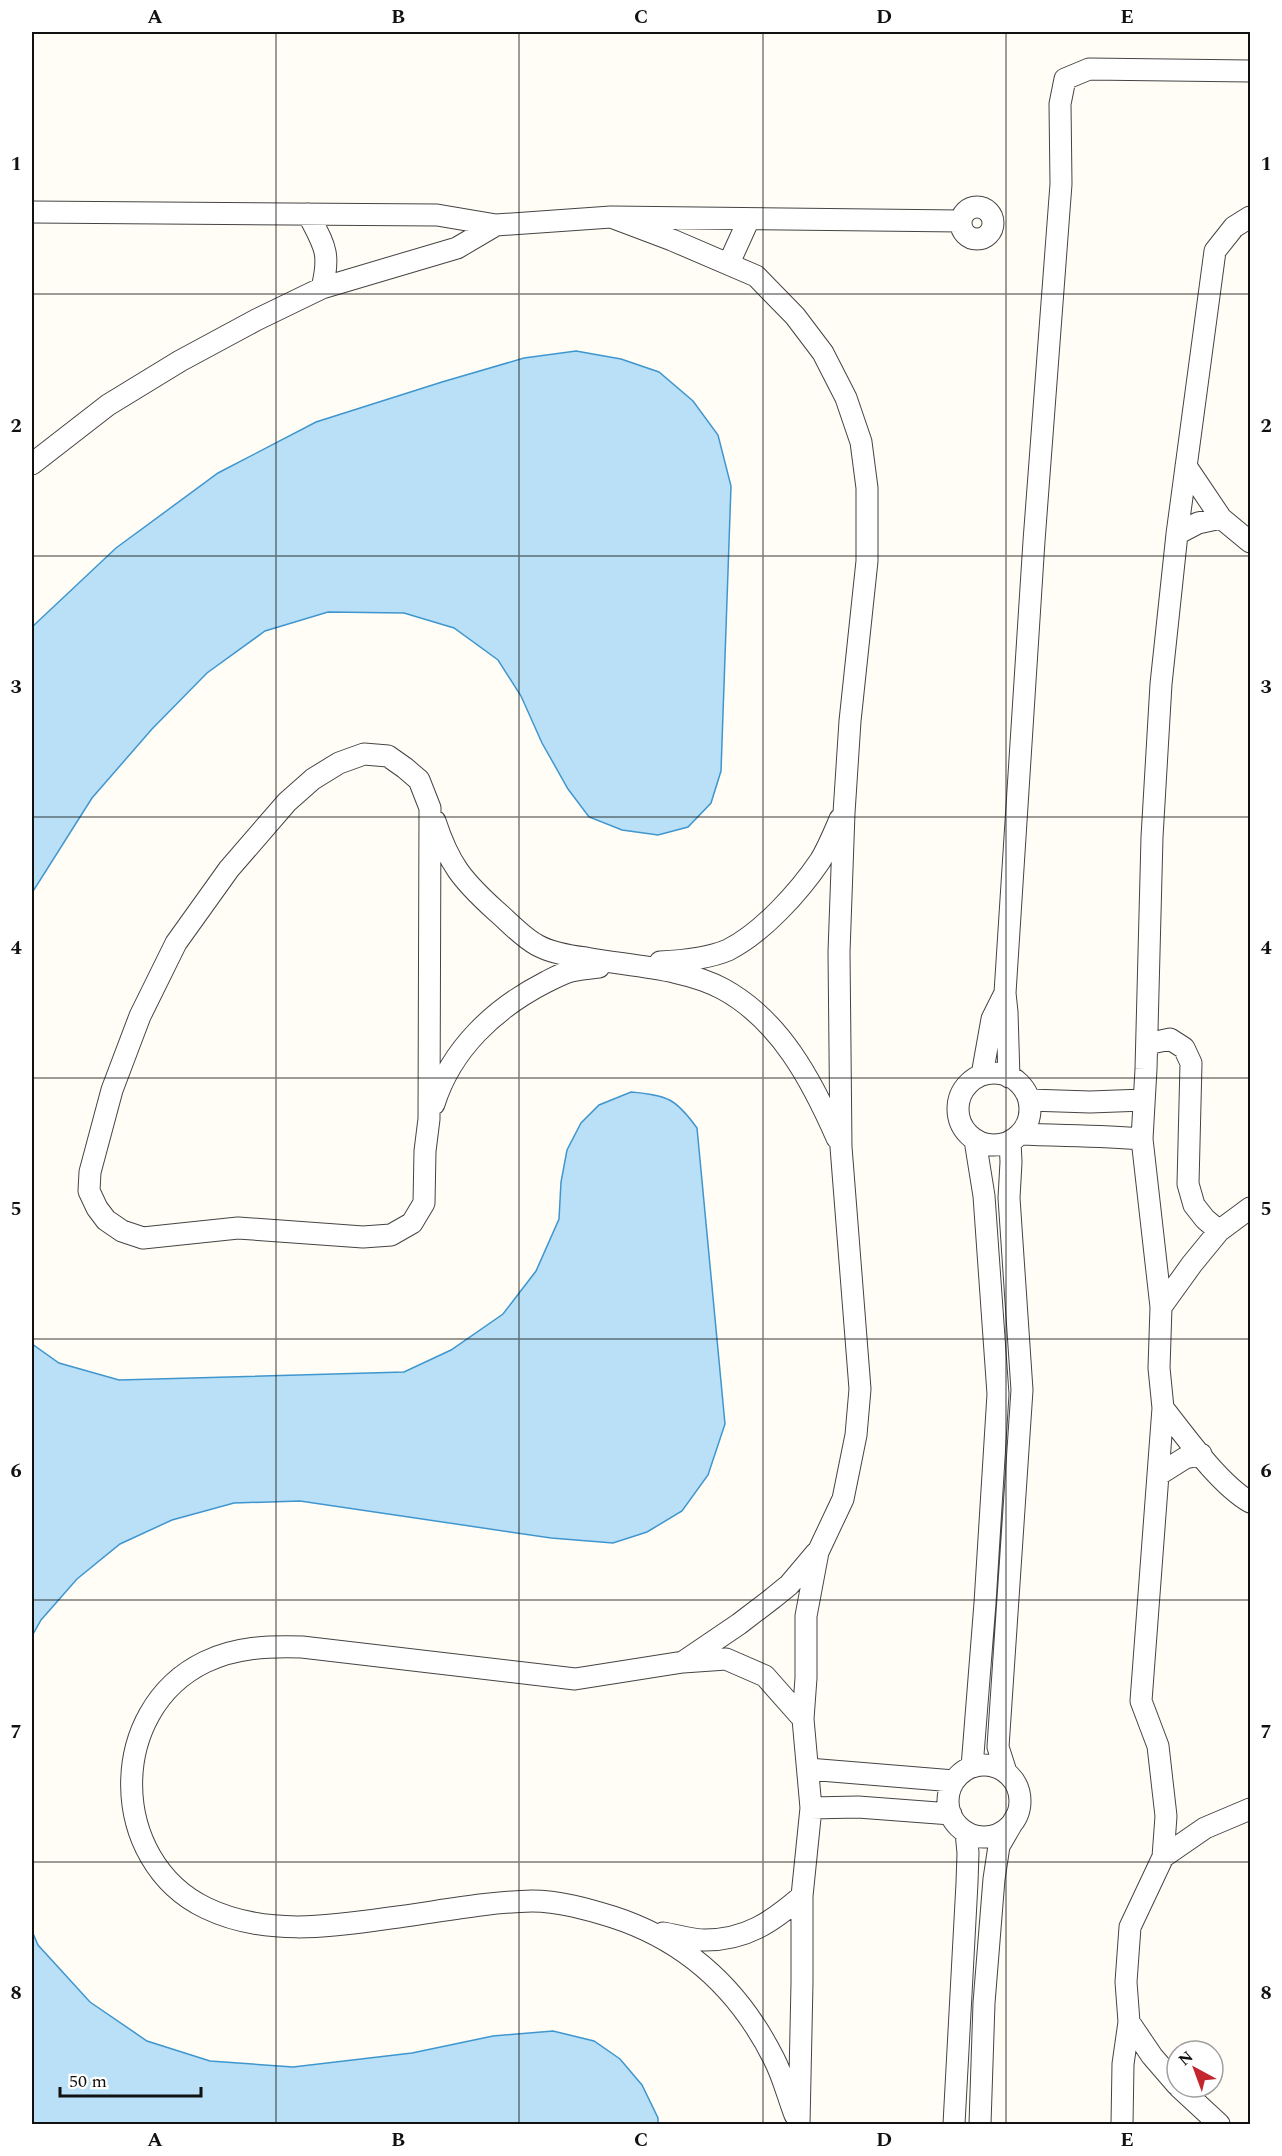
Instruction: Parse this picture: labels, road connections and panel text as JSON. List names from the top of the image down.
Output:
{
  "scale_bar": "50 m",
  "north": "top left",
  "grid": {
    "columns": [
      "A",
      "B",
      "C",
      "D",
      "E"
    ],
    "rows": [
      "1",
      "2",
      "3",
      "4",
      "5",
      "6",
      "7",
      "8"
    ]
  }
}
